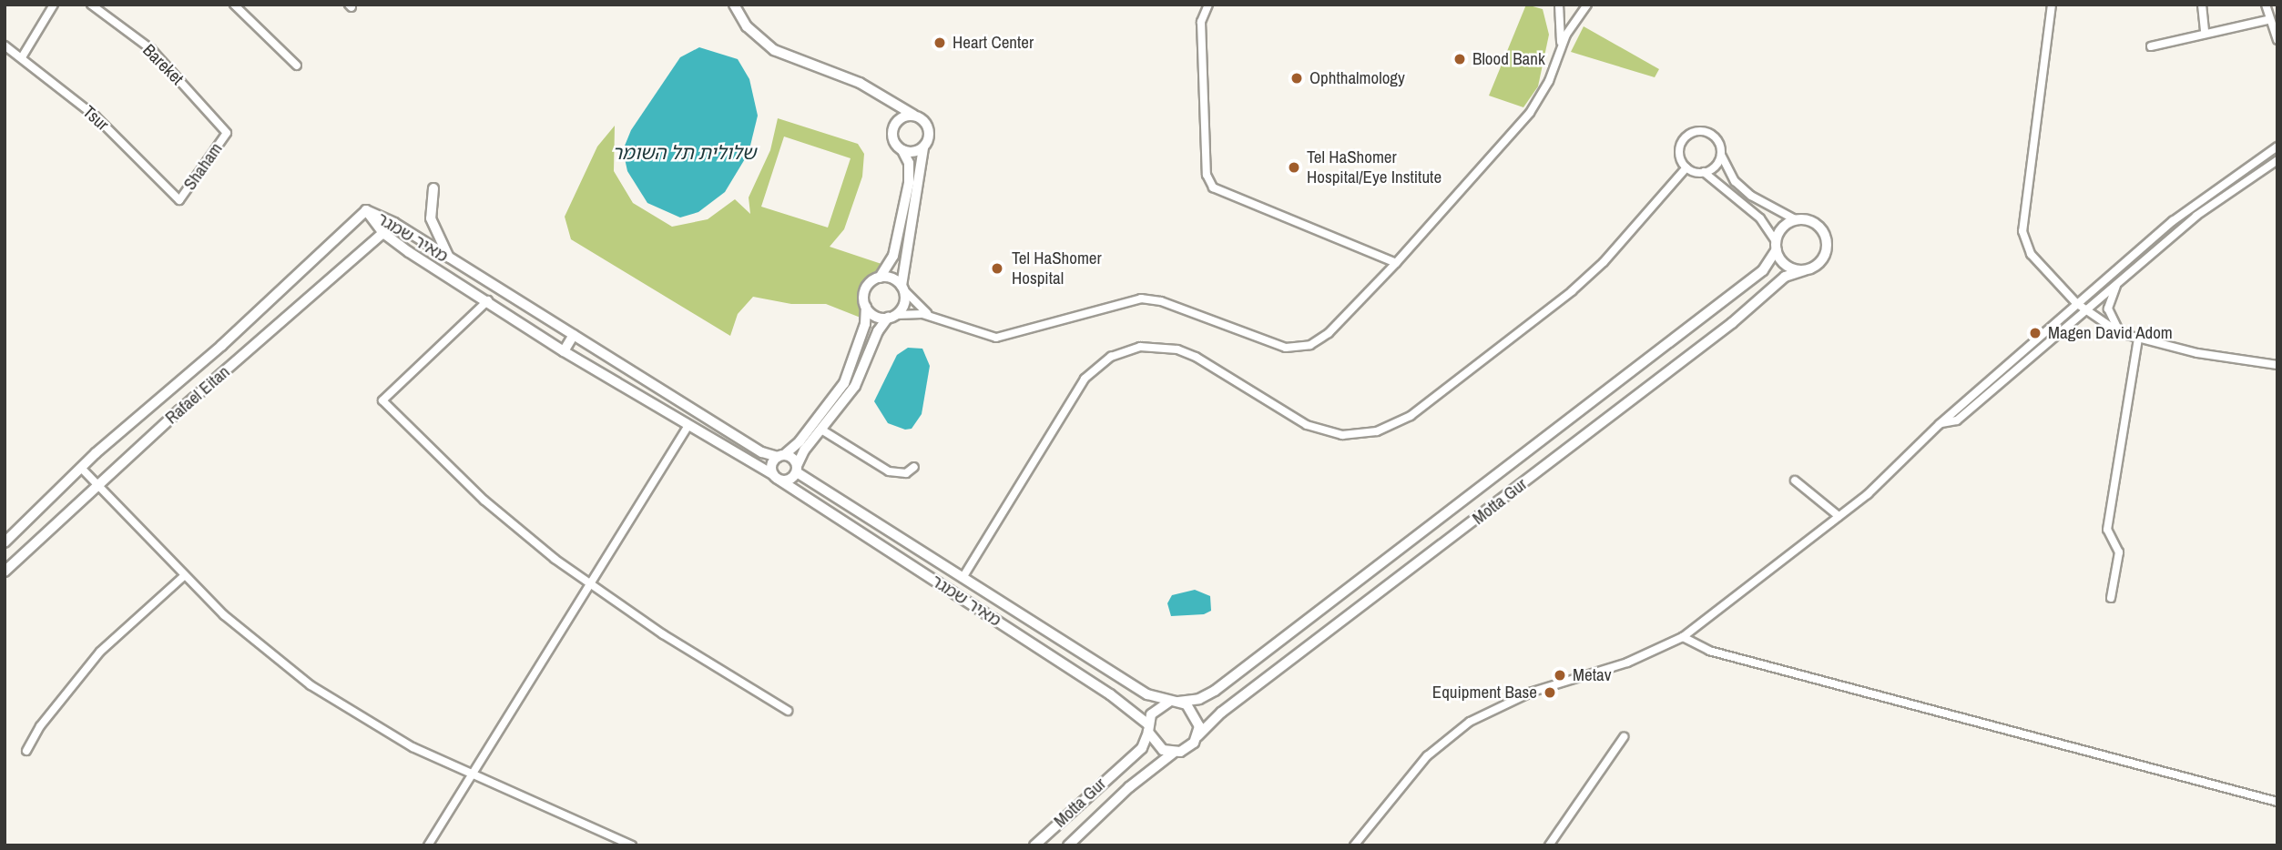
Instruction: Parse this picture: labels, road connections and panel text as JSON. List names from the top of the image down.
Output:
{
  "streets": {
    "main road": ["Rafael Eitan"],
    "street": [
      "Bareket",
      "Tsur",
      "Shaham",
      "מאיר שמגר",
      "Motta Gur"
    ]
  },
  "crossings": [
    ["Bareket", "Shaham"],
    ["Tsur", "Shaham"],
    ["מאיר שמגר", "Rafael Eitan"],
    ["מאיר שמגר", "Motta Gur"]
  ],
  "water": ["שלולית תל השומר"],
  "places": [
    "Heart Center",
    "Blood Bank",
    "Ophthalmology",
    "Tel HaShomer Hospital/Eye Institute",
    "Tel HaShomer Hospital",
    "Magen David Adom",
    "Metav",
    "Equipment Base"
  ]
}
